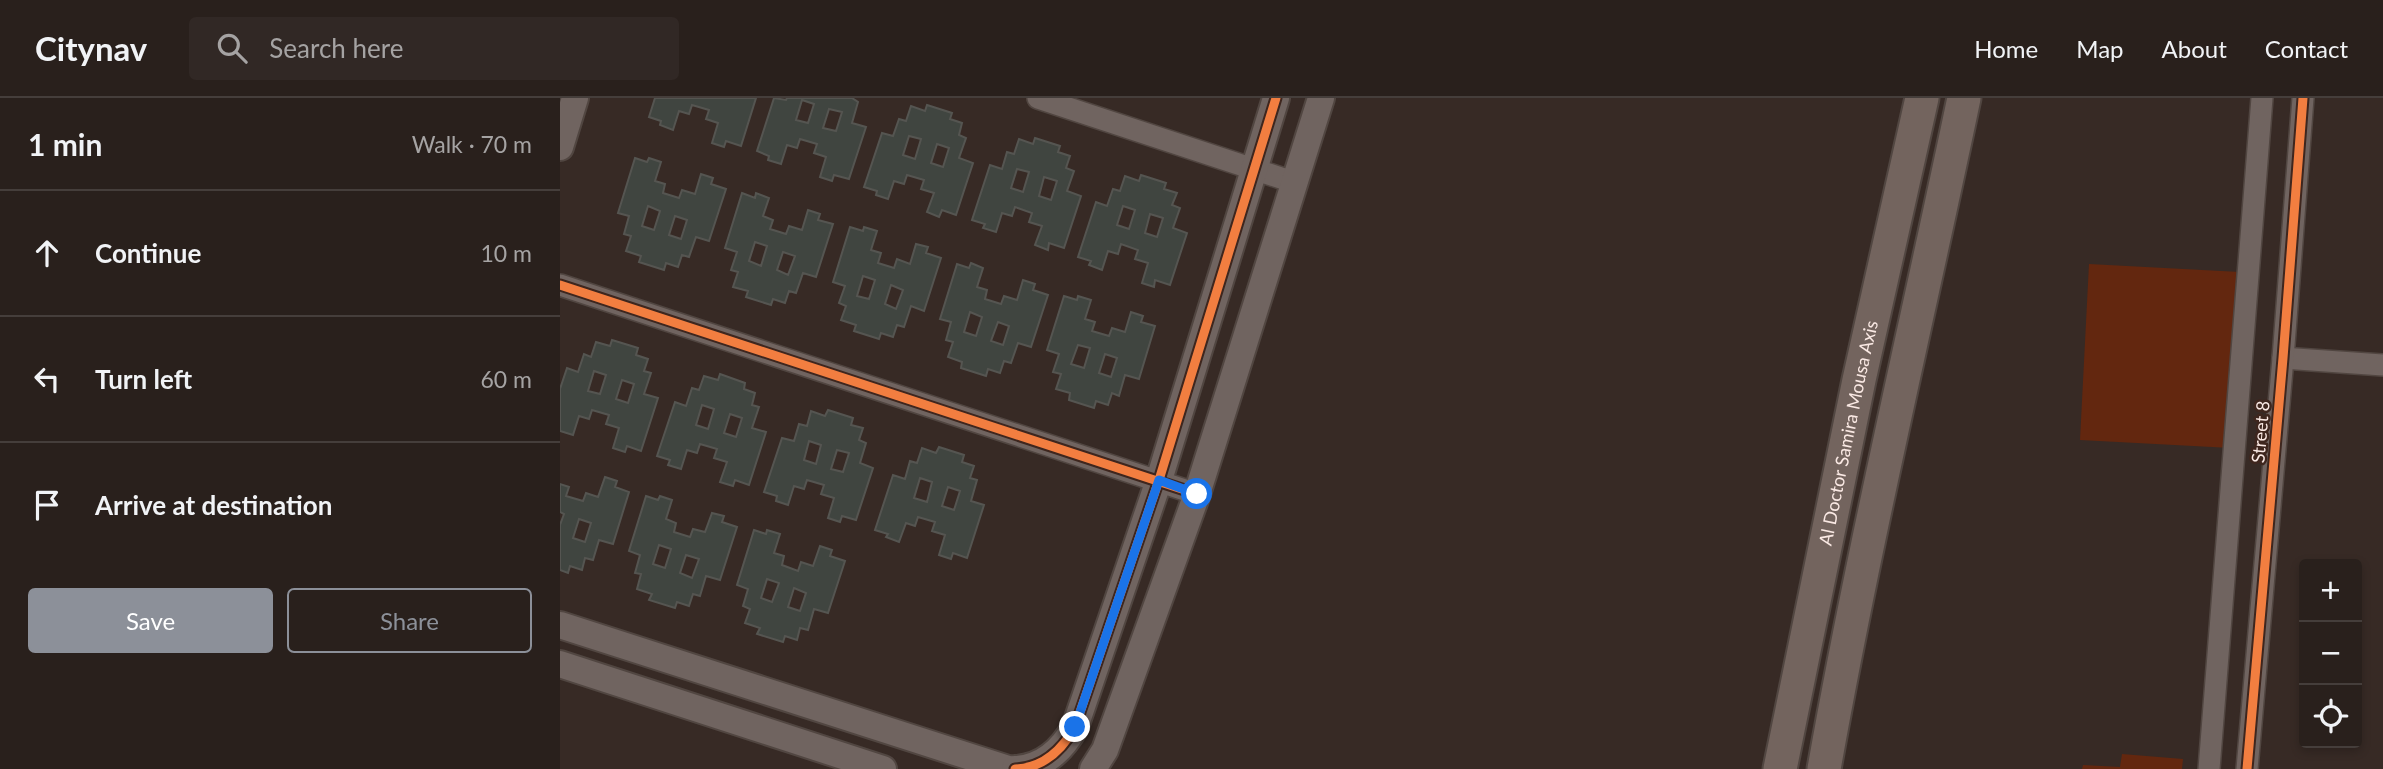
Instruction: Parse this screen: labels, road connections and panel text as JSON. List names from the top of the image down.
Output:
{
  "streets": {
    "main road": ["Al Doctor Samira Mousa Axis"],
    "street": ["Street 8"]
  },
  "page": {
    "header": "Citynav",
    "search": "Search here",
    "nav": [
      "Home",
      "Map",
      "About",
      "Contact"
    ],
    "heading": ["1 min", "Walk · 70 m"],
    "list": [
      ["Continue", "10 m"],
      ["Turn left", "60 m"],
      "Arrive at destination"
    ],
    "map_buttons": ["+", "−"],
    "buttons": ["Save", "Share"]
  }
}
